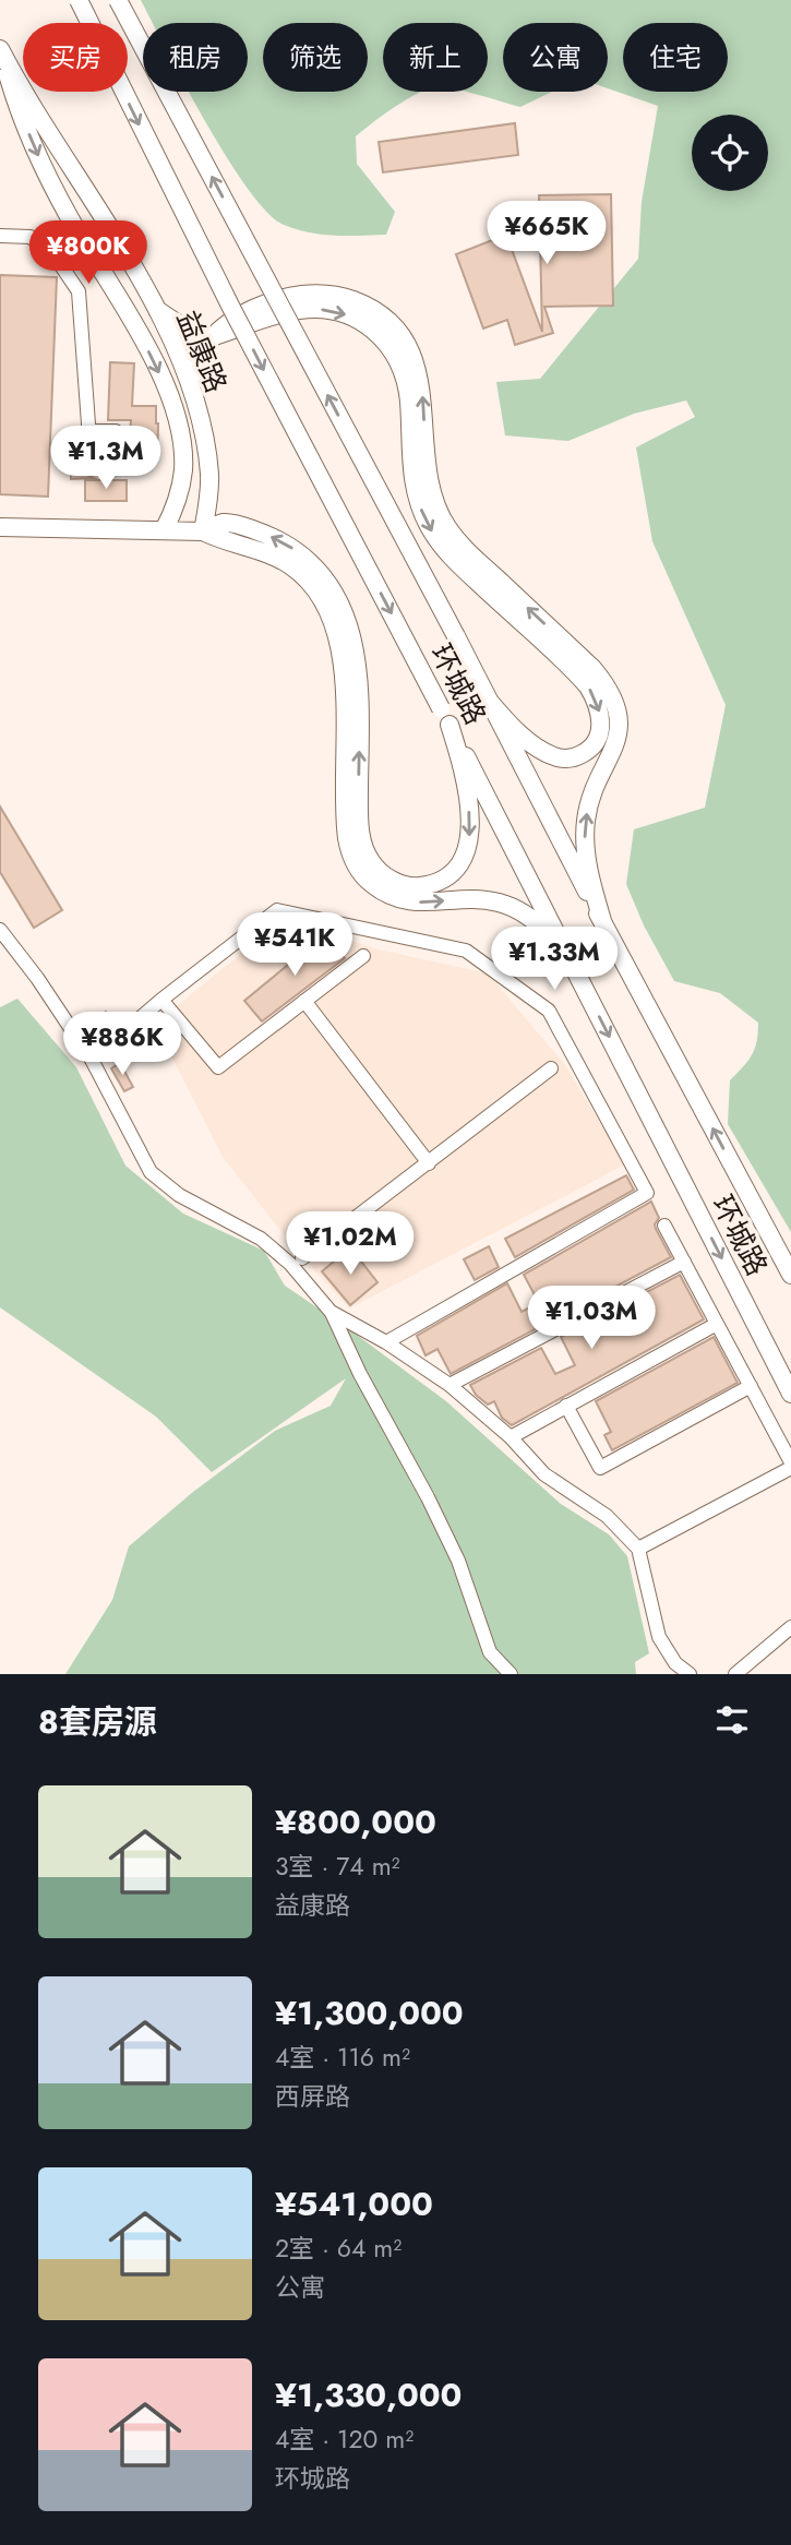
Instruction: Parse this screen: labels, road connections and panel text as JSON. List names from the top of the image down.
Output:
{
  "streets": {
    "main road": ["益康路", "环城路"]
  },
  "page": {
    "chip": [
      "买房",
      "租房",
      "筛选",
      "新上",
      "公寓",
      "住宅"
    ],
    "price": [
      "¥665K",
      "¥800K",
      "¥1.3M",
      "¥541K",
      "¥1.33M",
      "¥886K",
      "¥1.02M",
      "¥1.03M"
    ],
    "heading": "8套房源",
    "list": [
      {
        "name": "¥800,000",
        "note": "3室 · 74 m² · 益康路"
      },
      {
        "name": "¥1,300,000",
        "note": "4室 · 116 m² · 西屏路"
      },
      {
        "name": "¥541,000",
        "note": "2室 · 64 m² · 公寓"
      },
      {
        "name": "¥1,330,000",
        "note": "4室 · 120 m² · 环城路"
      }
    ]
  }
}
